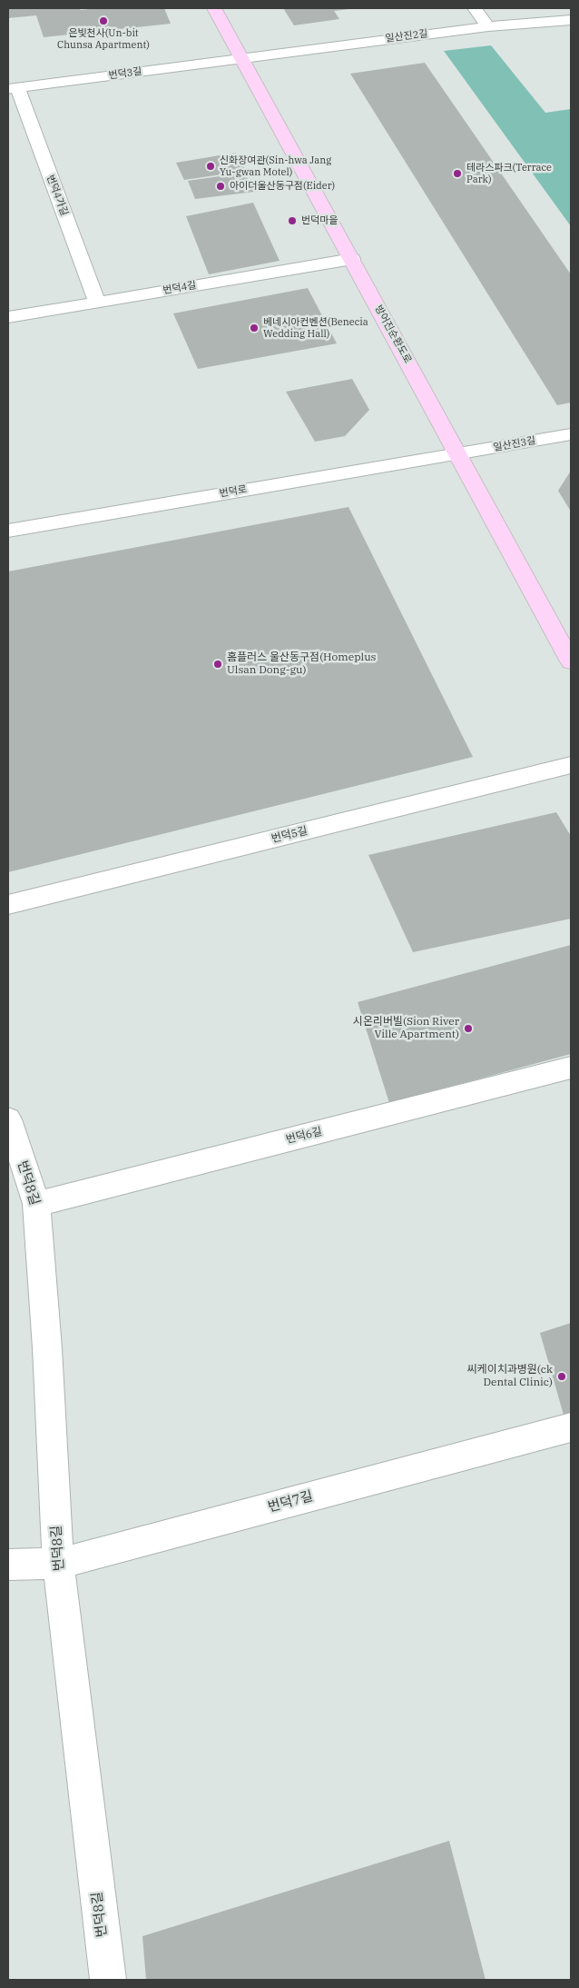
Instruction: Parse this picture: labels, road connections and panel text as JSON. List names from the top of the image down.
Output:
{
  "streets": {
    "main road": ["방어진순환도로"],
    "street": [
      "일산진2길",
      "번덕3길",
      "번덕4가길",
      "번덕4길",
      "일산진3길",
      "번덕로",
      "번덕5길",
      "번덕6길",
      "번덕8길",
      "번덕7길"
    ]
  },
  "crossings": [
    ["일산진2길", "번덕3길"],
    ["일산진2길", "방어진순환도로"],
    ["번덕3길", "번덕4가길"],
    ["번덕3길", "방어진순환도로"],
    ["번덕4가길", "번덕4길"],
    ["번덕4길", "방어진순환도로"],
    ["방어진순환도로", "일산진3길"],
    ["방어진순환도로", "번덕로"],
    ["일산진3길", "번덕로"],
    ["번덕6길", "번덕8길"],
    ["번덕8길", "번덕7길"]
  ],
  "places": [
    "은빛천사(Un-bit Chunsa Apartment)",
    "신화장여관(Sin-hwa Jang Yu-gwan Motel)",
    "테라스파크(Terrace Park)",
    "아이더울산동구점(Eider)",
    "번덕마을",
    "베네시아컨벤션(Benecia Wedding Hall)",
    "홈플러스 울산동구점(Homeplus Ulsan Dong-gu)",
    "시온리버빌(Sion River Ville Apartment)",
    "씨케이치과병원(ck Dental Clinic)"
  ]
}
